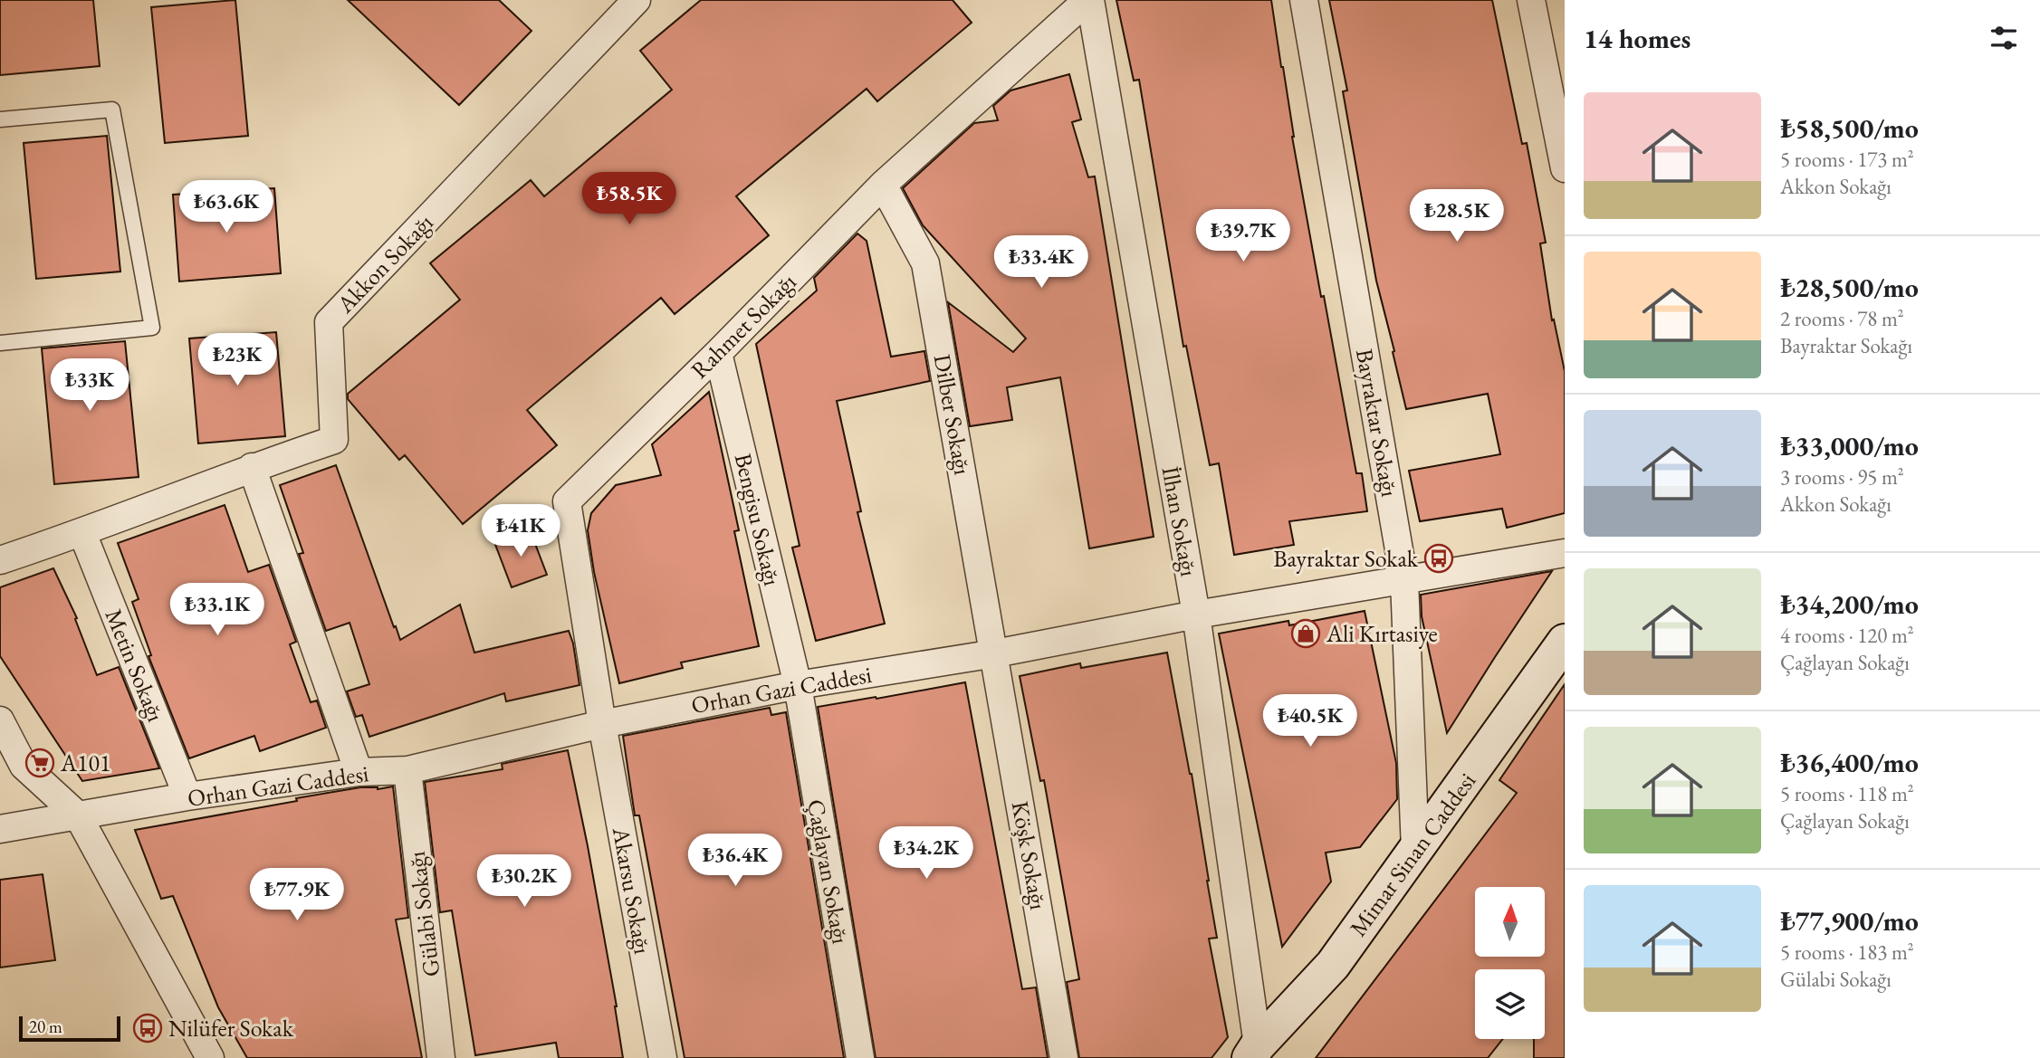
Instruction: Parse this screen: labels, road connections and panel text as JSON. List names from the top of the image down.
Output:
{
  "streets": {
    "street": [
      "Akkon Sokağı",
      "Rahmet Sokağı",
      "Dilber Sokağı",
      "Bayraktar Sokağı",
      "Bengisu Sokağı",
      "İlhan Sokağı",
      "Metin Sokağı",
      "Orhan Gazi Caddesi",
      "Mimar Sinan Caddesi",
      "Köşk Sokağı",
      "Çağlayan Sokağı",
      "Akarsu Sokağı",
      "Gülabi Sokağı"
    ]
  },
  "crossings": [
    ["Akkon Sokağı", "Metin Sokağı"],
    ["Rahmet Sokağı", "Dilber Sokağı"],
    ["Rahmet Sokağı", "Bengisu Sokağı"],
    ["Rahmet Sokağı", "İlhan Sokağı"],
    ["Rahmet Sokağı", "Orhan Gazi Caddesi"],
    ["Rahmet Sokağı", "Akarsu Sokağı"],
    ["Dilber Sokağı", "Orhan Gazi Caddesi"],
    ["Dilber Sokağı", "Köşk Sokağı"],
    ["Bayraktar Sokağı", "Orhan Gazi Caddesi"],
    ["Bayraktar Sokağı", "Mimar Sinan Caddesi"],
    ["Bengisu Sokağı", "Orhan Gazi Caddesi"],
    ["Bengisu Sokağı", "Çağlayan Sokağı"],
    ["İlhan Sokağı", "Orhan Gazi Caddesi"],
    ["İlhan Sokağı", "Mimar Sinan Caddesi"],
    ["Metin Sokağı", "Orhan Gazi Caddesi"],
    ["Orhan Gazi Caddesi", "Köşk Sokağı"],
    ["Orhan Gazi Caddesi", "Çağlayan Sokağı"],
    ["Orhan Gazi Caddesi", "Akarsu Sokağı"],
    ["Orhan Gazi Caddesi", "Gülabi Sokağı"]
  ],
  "places": {
    "bus stop": ["Bayraktar Sokak", "Nilüfer Sokak"],
    "shop": ["Ali Kırtasiye"],
    "supermarket": ["A101"]
  },
  "scale_bar": "20 m",
  "north": "top",
  "page": {
    "heading": "14 homes",
    "list": [
      {
        "name": "₺58,500/mo",
        "note": "5 rooms · 173 m² · Akkon Sokağı"
      },
      {
        "name": "₺28,500/mo",
        "note": "2 rooms · 78 m² · Bayraktar Sokağı"
      },
      {
        "name": "₺33,000/mo",
        "note": "3 rooms · 95 m² · Akkon Sokağı"
      },
      {
        "name": "₺34,200/mo",
        "note": "4 rooms · 120 m² · Çağlayan Sokağı"
      },
      {
        "name": "₺36,400/mo",
        "note": "5 rooms · 118 m² · Çağlayan Sokağı"
      },
      {
        "name": "₺77,900/mo",
        "note": "5 rooms · 183 m² · Gülabi Sokağı"
      }
    ],
    "price": [
      "₺58.5K",
      "₺63.6K",
      "₺28.5K",
      "₺39.7K",
      "₺33.4K",
      "₺23K",
      "₺33K",
      "₺41K",
      "₺33.1K",
      "₺40.5K",
      "₺34.2K",
      "₺36.4K",
      "₺30.2K",
      "₺77.9K"
    ],
    "scale": "20 m"
  }
}
